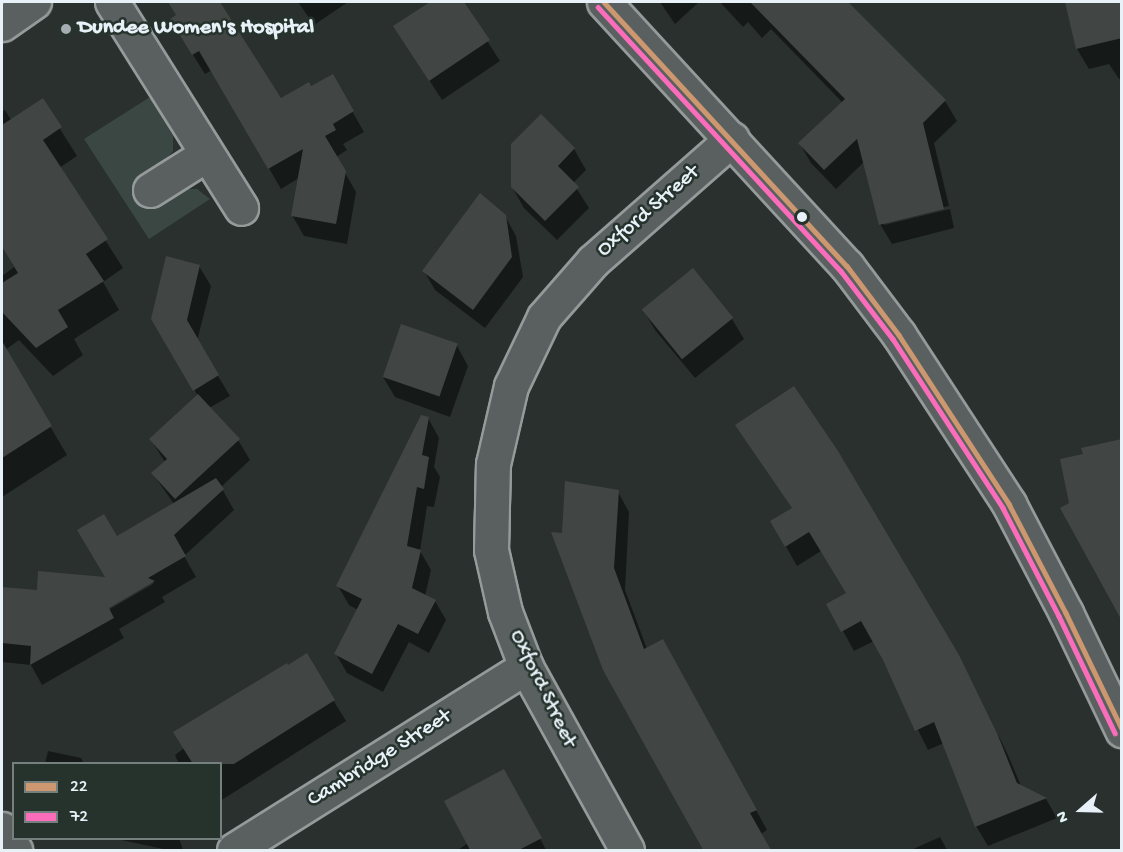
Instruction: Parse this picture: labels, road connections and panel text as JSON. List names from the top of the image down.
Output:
{
  "streets": {
    "street": ["Oxford Street", "Cambridge Street"]
  },
  "crossings": [
    ["Oxford Street", "Cambridge Street"]
  ],
  "places": ["Dundee Women's Hospital"],
  "lines": ["transit line 22", "transit line 72"],
  "legend": ["22", "72"],
  "north": "left"
}
